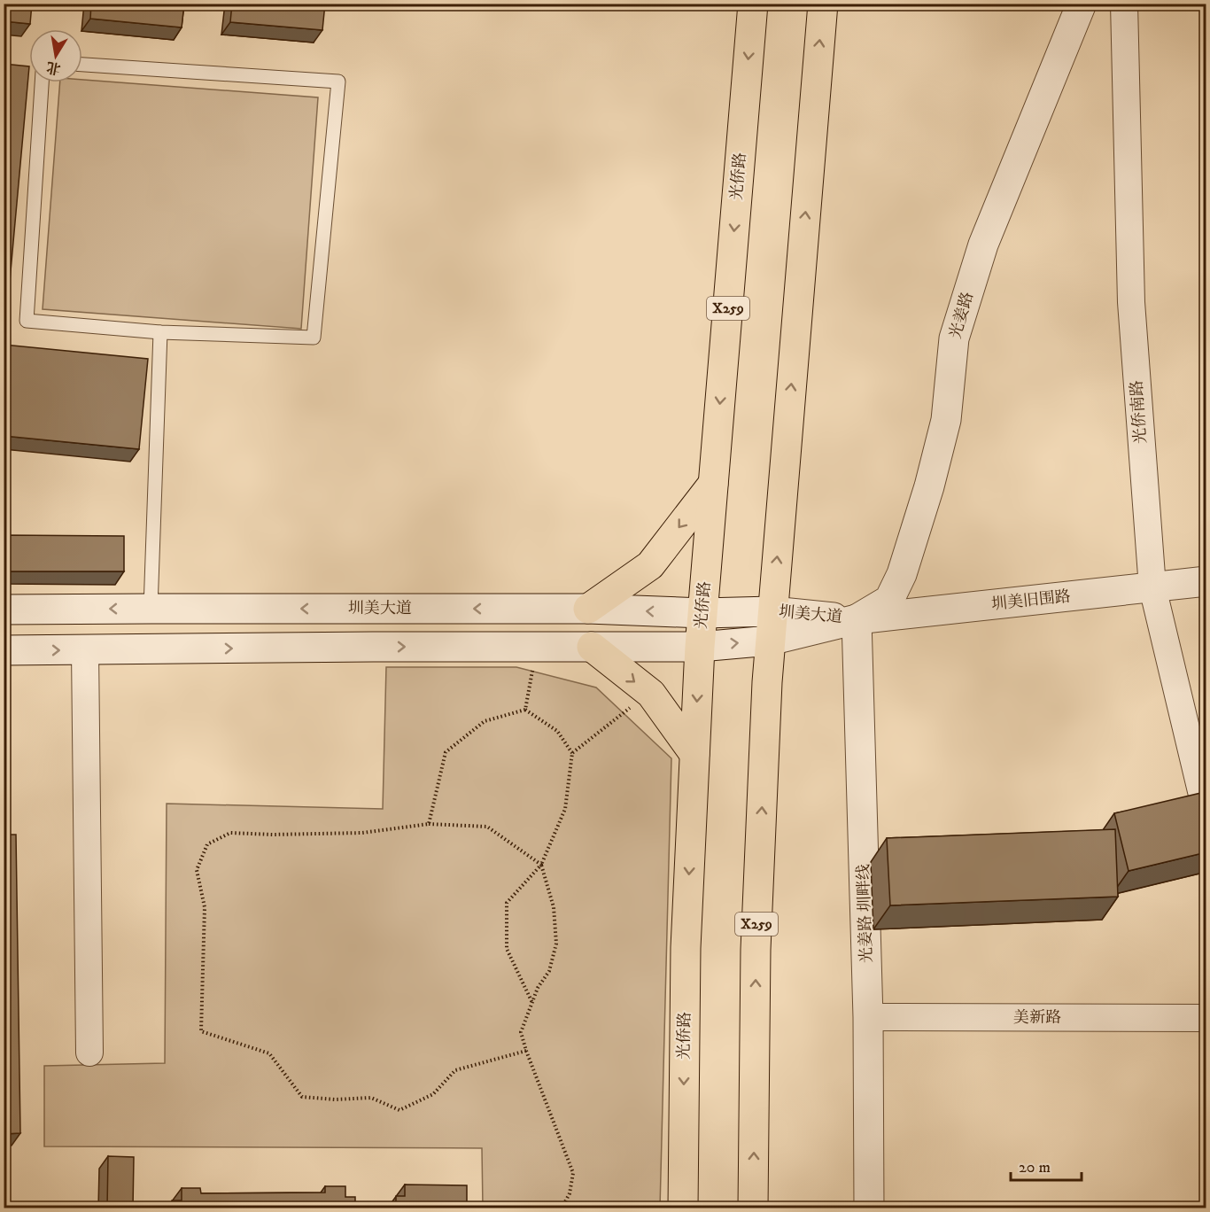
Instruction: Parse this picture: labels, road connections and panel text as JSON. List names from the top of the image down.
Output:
{
  "streets": {
    "main road": ["光侨路", "X259"],
    "street": [
      "光姜路",
      "光侨南路",
      "圳美旧围路",
      "圳美大道",
      "光姜路 圳畔线",
      "美新路"
    ]
  },
  "crossings": [
    ["光侨路", "圳美大道"],
    ["X259", "圳美大道"],
    ["光姜路", "圳美旧围路"],
    ["光姜路", "圳美大道"],
    ["光姜路", "光姜路 圳畔线"],
    ["光侨南路", "圳美旧围路"],
    ["圳美旧围路", "圳美大道"],
    ["圳美旧围路", "光姜路 圳畔线"],
    ["圳美大道", "光姜路 圳畔线"],
    ["光姜路 圳畔线", "美新路"]
  ],
  "scale_bar": "20 m",
  "north": "bottom"
}
